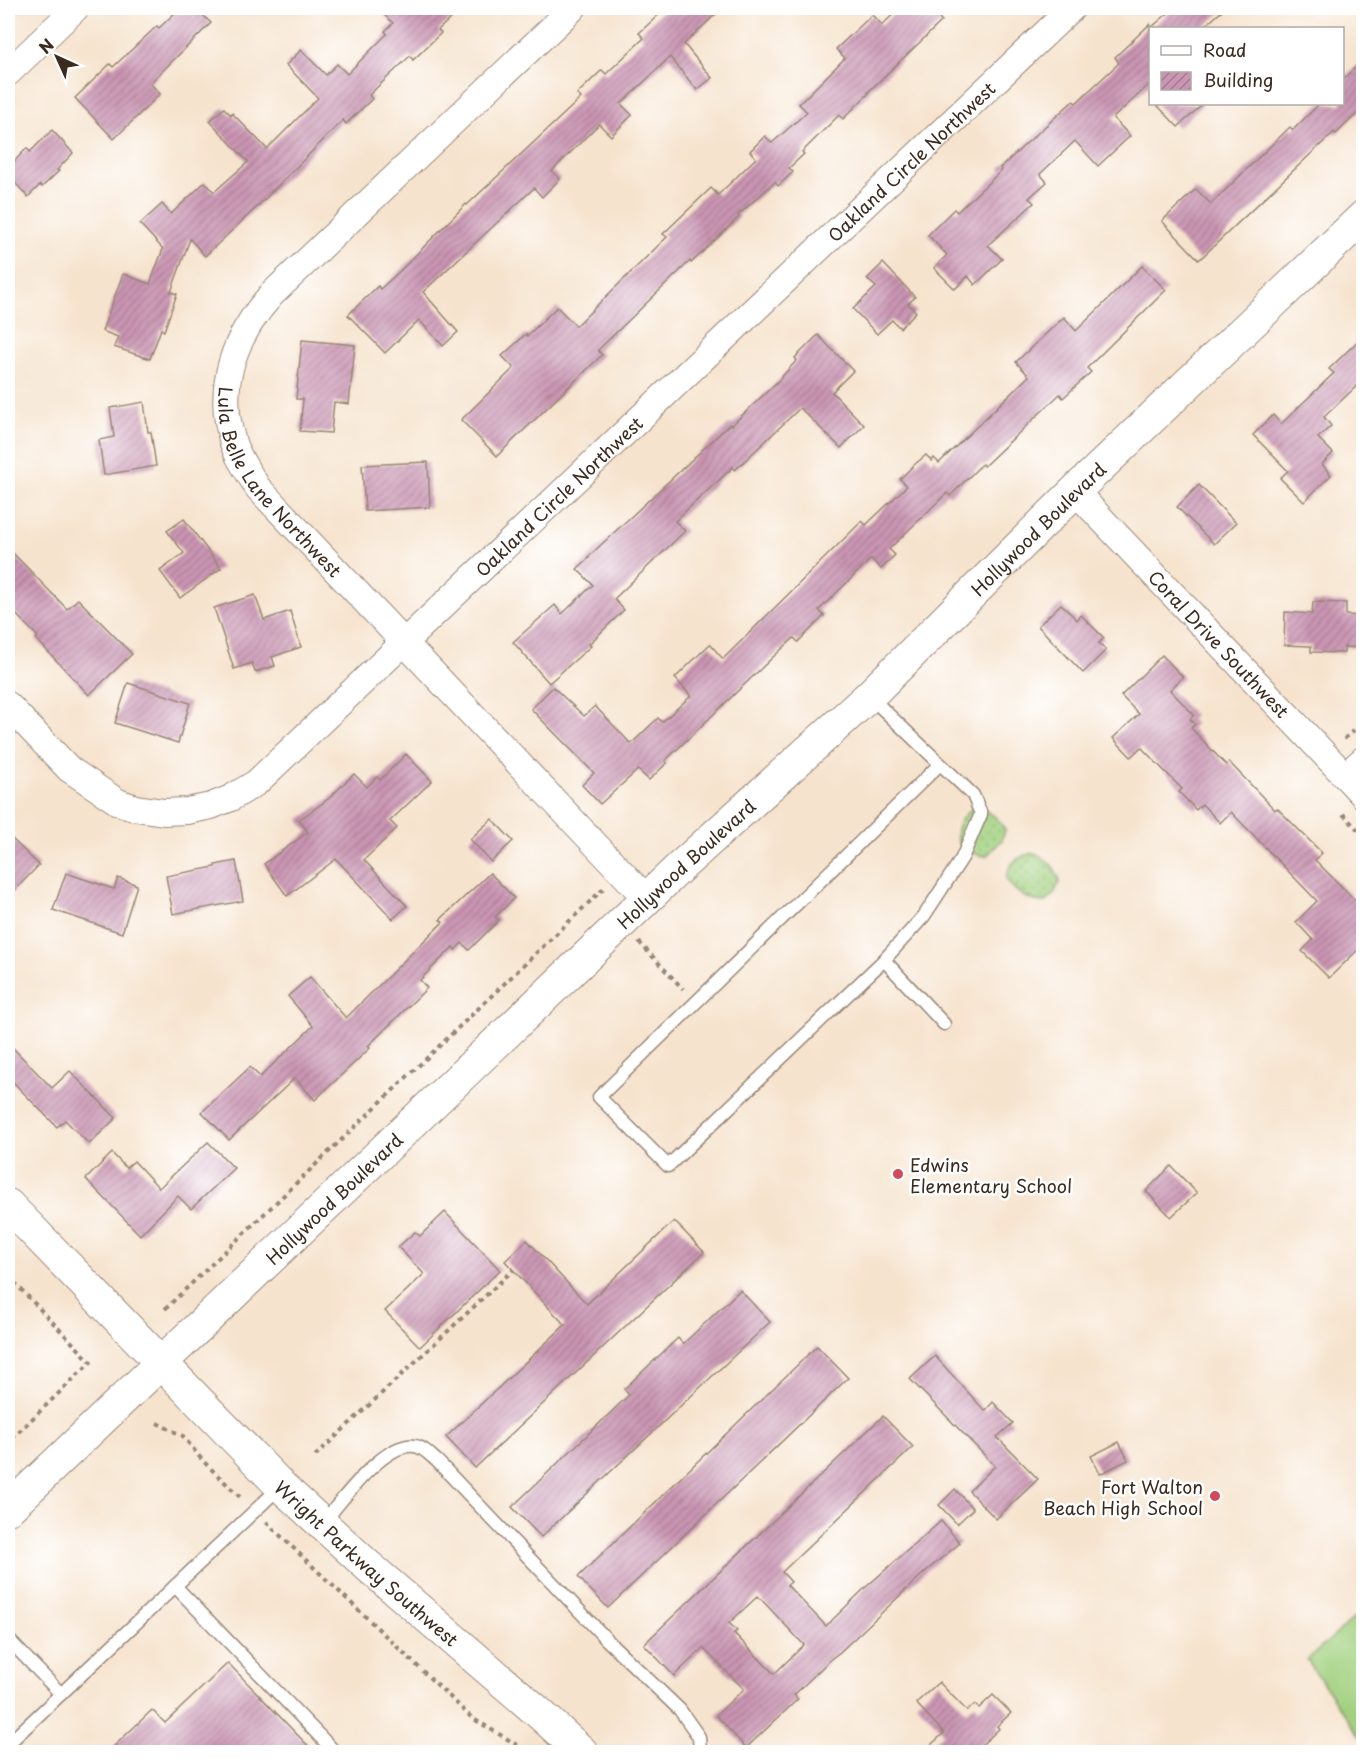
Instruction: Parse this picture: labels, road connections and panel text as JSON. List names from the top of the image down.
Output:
{
  "streets": {
    "street": [
      "Oakland Circle Northwest",
      "Lula Belle Lane Northwest",
      "Hollywood Boulevard",
      "Coral Drive Southwest",
      "Wright Parkway Southwest"
    ]
  },
  "crossings": [
    ["Oakland Circle Northwest", "Lula Belle Lane Northwest"],
    ["Lula Belle Lane Northwest", "Hollywood Boulevard"],
    ["Hollywood Boulevard", "Coral Drive Southwest"],
    ["Hollywood Boulevard", "Wright Parkway Southwest"]
  ],
  "places": ["Edwins Elementary School", "Fort Walton Beach High School"],
  "legend": ["Road", "Building"],
  "north": "top left"
}
